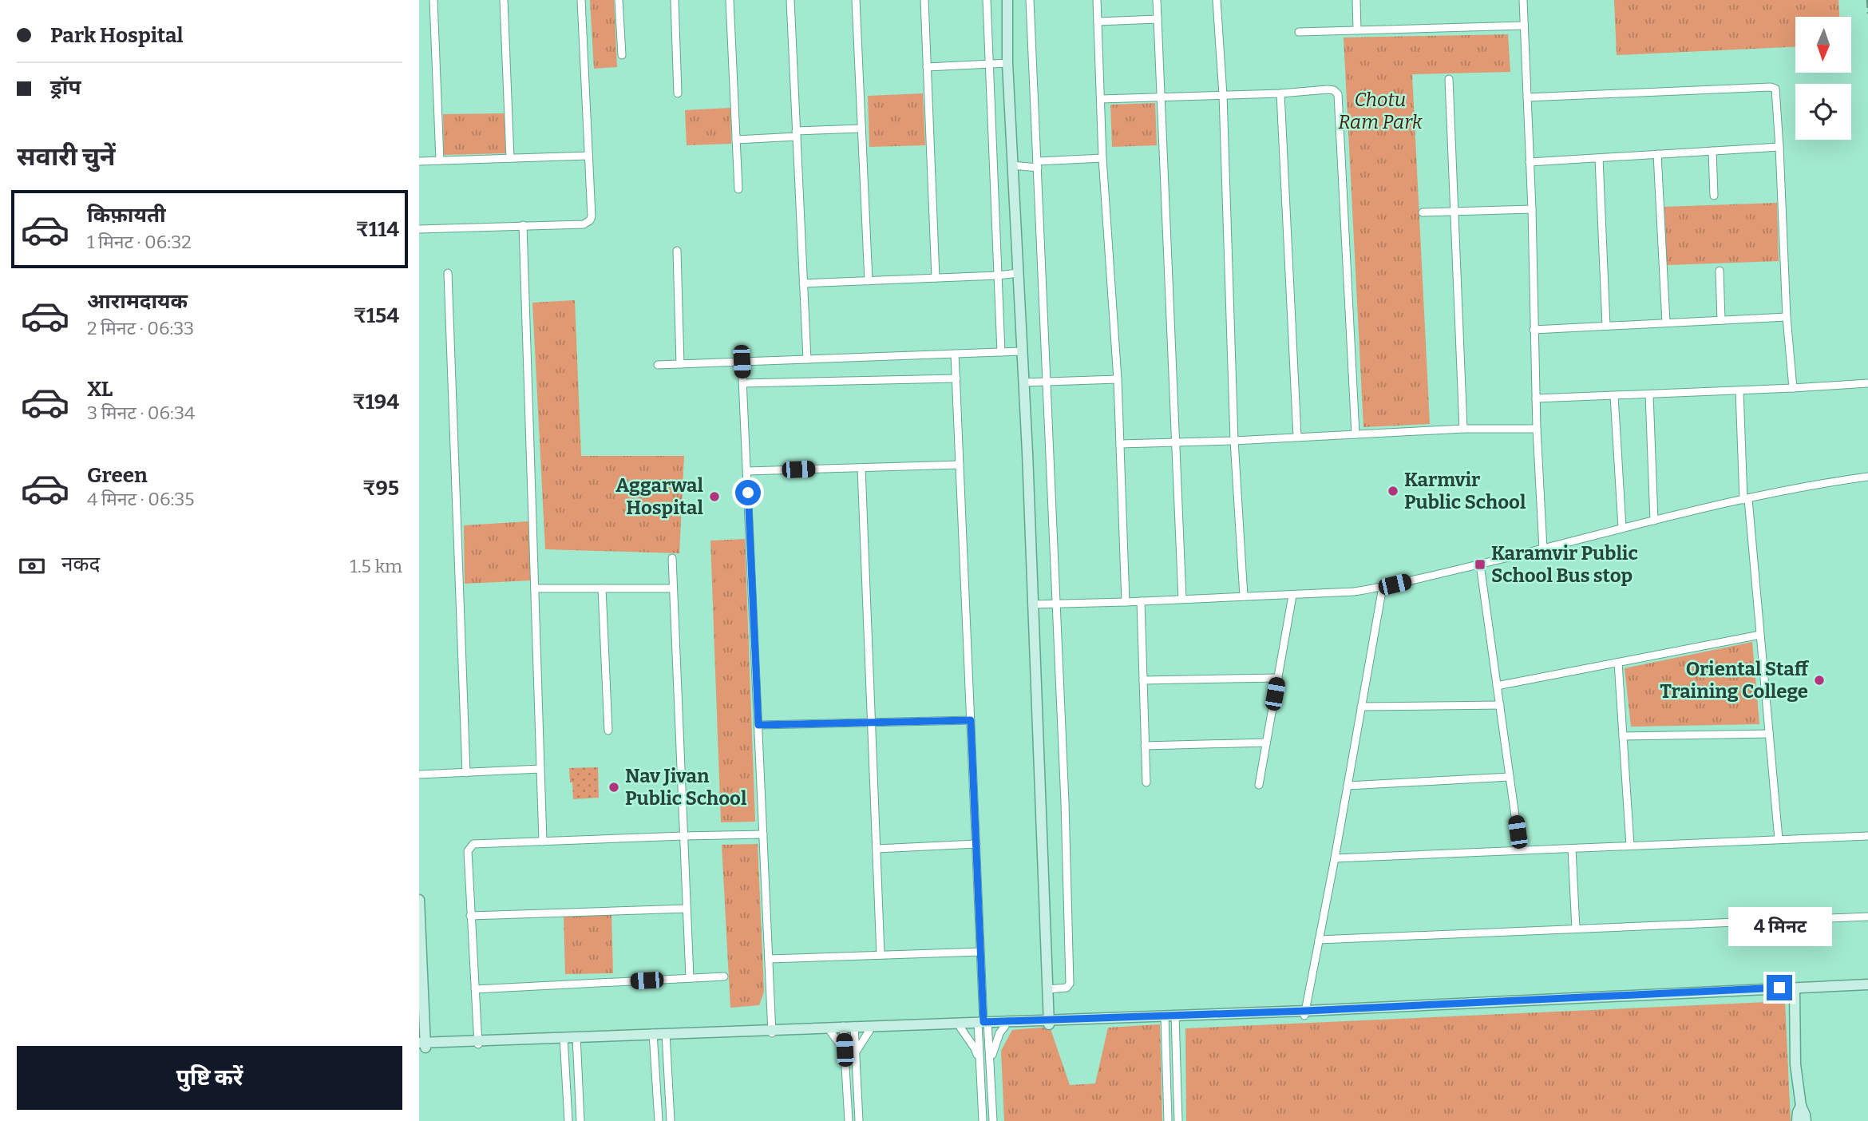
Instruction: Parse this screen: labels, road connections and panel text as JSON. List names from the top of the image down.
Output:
{
  "parks": ["Chotu Ram Park"],
  "places": {
    "other": [
      "Karmvir Public School",
      "Aggarwal Hospital",
      "Oriental Staff Training College",
      "Nav Jivan Public School"
    ],
    "transit": ["Karamvir Public School Bus stop"]
  },
  "north": "bottom",
  "page": {
    "banner": ["Park Hospital", "ड्रॉप"],
    "heading": "सवारी चुनें",
    "list": [
      {
        "name": "किफ़ायती",
        "note": "1 मिनट · 06:32",
        "value": "₹114"
      },
      {
        "name": "आरामदायक",
        "note": "2 मिनट · 06:33",
        "value": "₹154"
      },
      {
        "name": "XL",
        "note": "3 मिनट · 06:34",
        "value": "₹194"
      },
      {
        "name": "Green",
        "note": "4 मिनट · 06:35",
        "value": "₹95"
      }
    ],
    "pay": ["नकद", "1.5 km"],
    "bubble": "4 मिनट",
    "buttons": "पुष्टि करें"
  }
}
